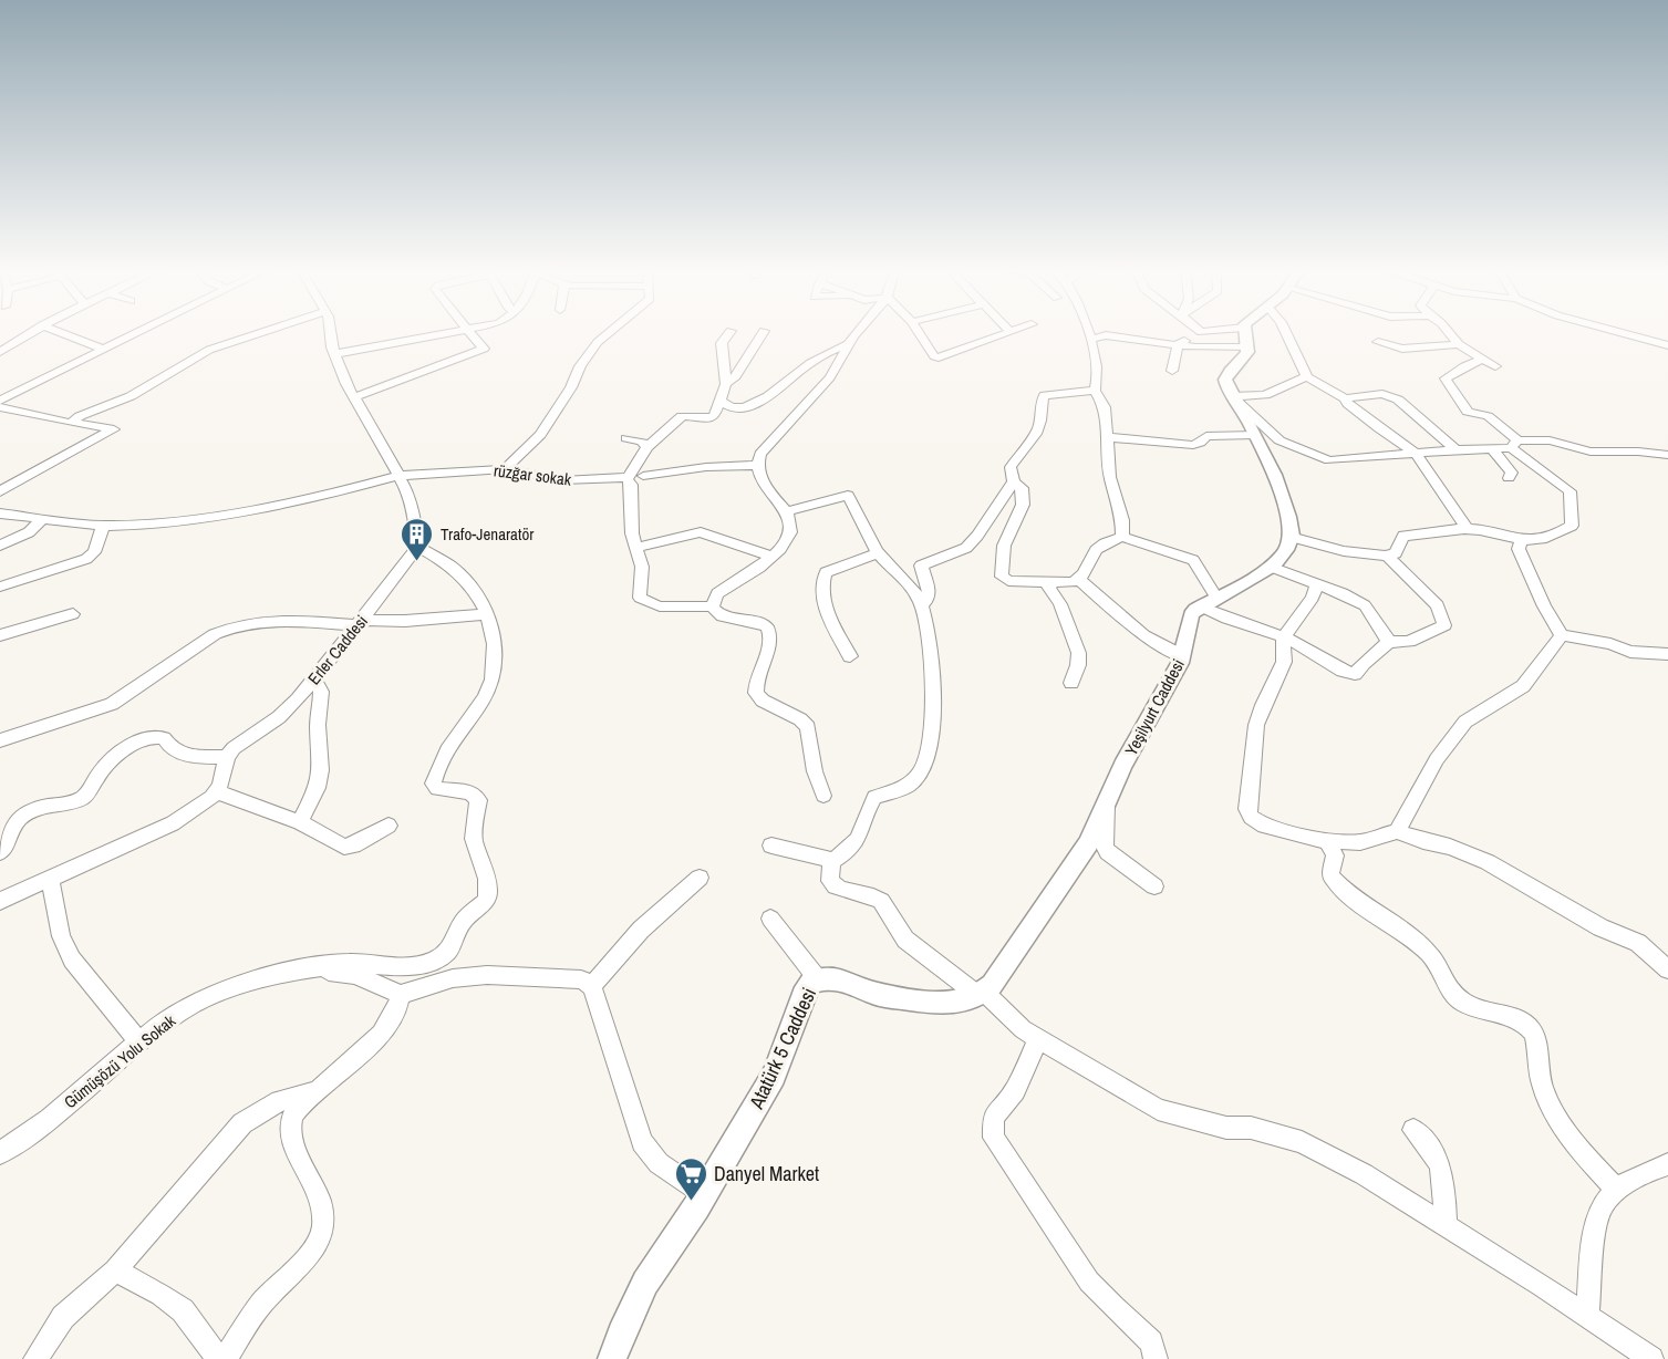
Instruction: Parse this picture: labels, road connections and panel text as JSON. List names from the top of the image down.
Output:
{
  "streets": {
    "main road": ["Yeşilyurt Caddesi", "Atatürk 5 Caddesi"],
    "street": ["rüzğar sokak", "Erler Caddesi", "Gümüşözü Yolu Sokak"]
  },
  "crossings": [
    ["Erler Caddesi", "Gümüşözü Yolu Sokak"]
  ],
  "places": {
    "building": ["Trafo-Jenaratör"],
    "supermarket": ["Danyel Market"]
  }
}
